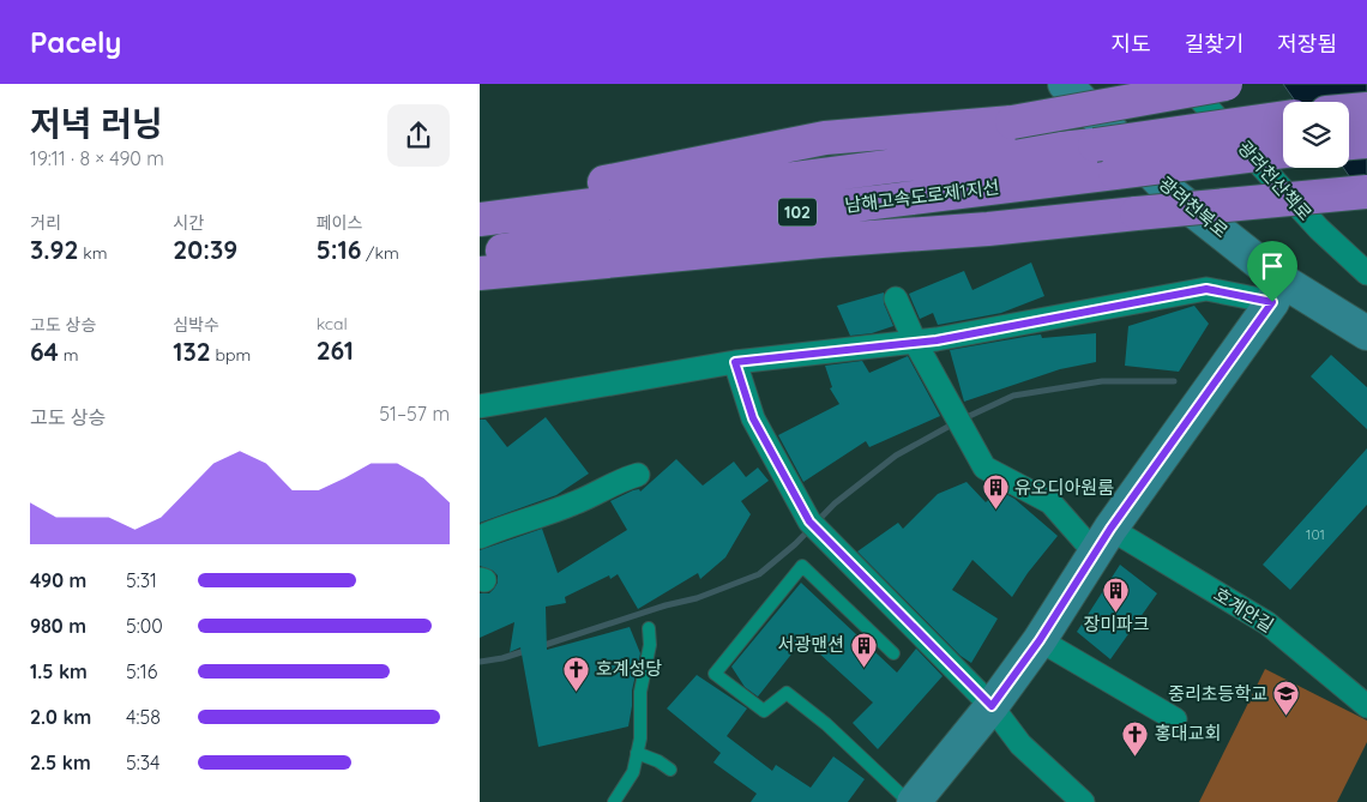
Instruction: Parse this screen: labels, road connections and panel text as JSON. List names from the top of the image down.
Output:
{
  "streets": {
    "highway": ["남해고속도로제1지선", "102"],
    "street": ["광려천산책로", "광려천북로", "호계안길"]
  },
  "places": {
    "building": ["유오디아원룸", "장미파크", "서광맨션"],
    "church": ["호계성당", "홍대교회"],
    "school or university": ["중리초등학교"]
  },
  "house_numbers": ["101"],
  "page": {
    "header": "Pacely",
    "nav": ["지도", "길찾기", "저장됨"],
    "heading": ["저녁 러닝", "19:11 · 8 × 490 m"],
    "stats": [
      ["거리", "3.92 km"],
      ["시간", "20:39"],
      ["페이스", "5:16 /km"],
      ["고도 상승", "64 m"],
      ["심박수", "132 bpm"],
      ["kcal", "261"]
    ],
    "chart": ["고도 상승", "51–57 m"],
    "list": [
      {
        "name": "490 m",
        "note": "5:31"
      },
      {
        "name": "980 m",
        "note": "5:00"
      },
      {
        "name": "1.5 km",
        "note": "5:16"
      },
      {
        "name": "2.0 km",
        "note": "4:58"
      },
      {
        "name": "2.5 km",
        "note": "5:34"
      }
    ]
  }
}
